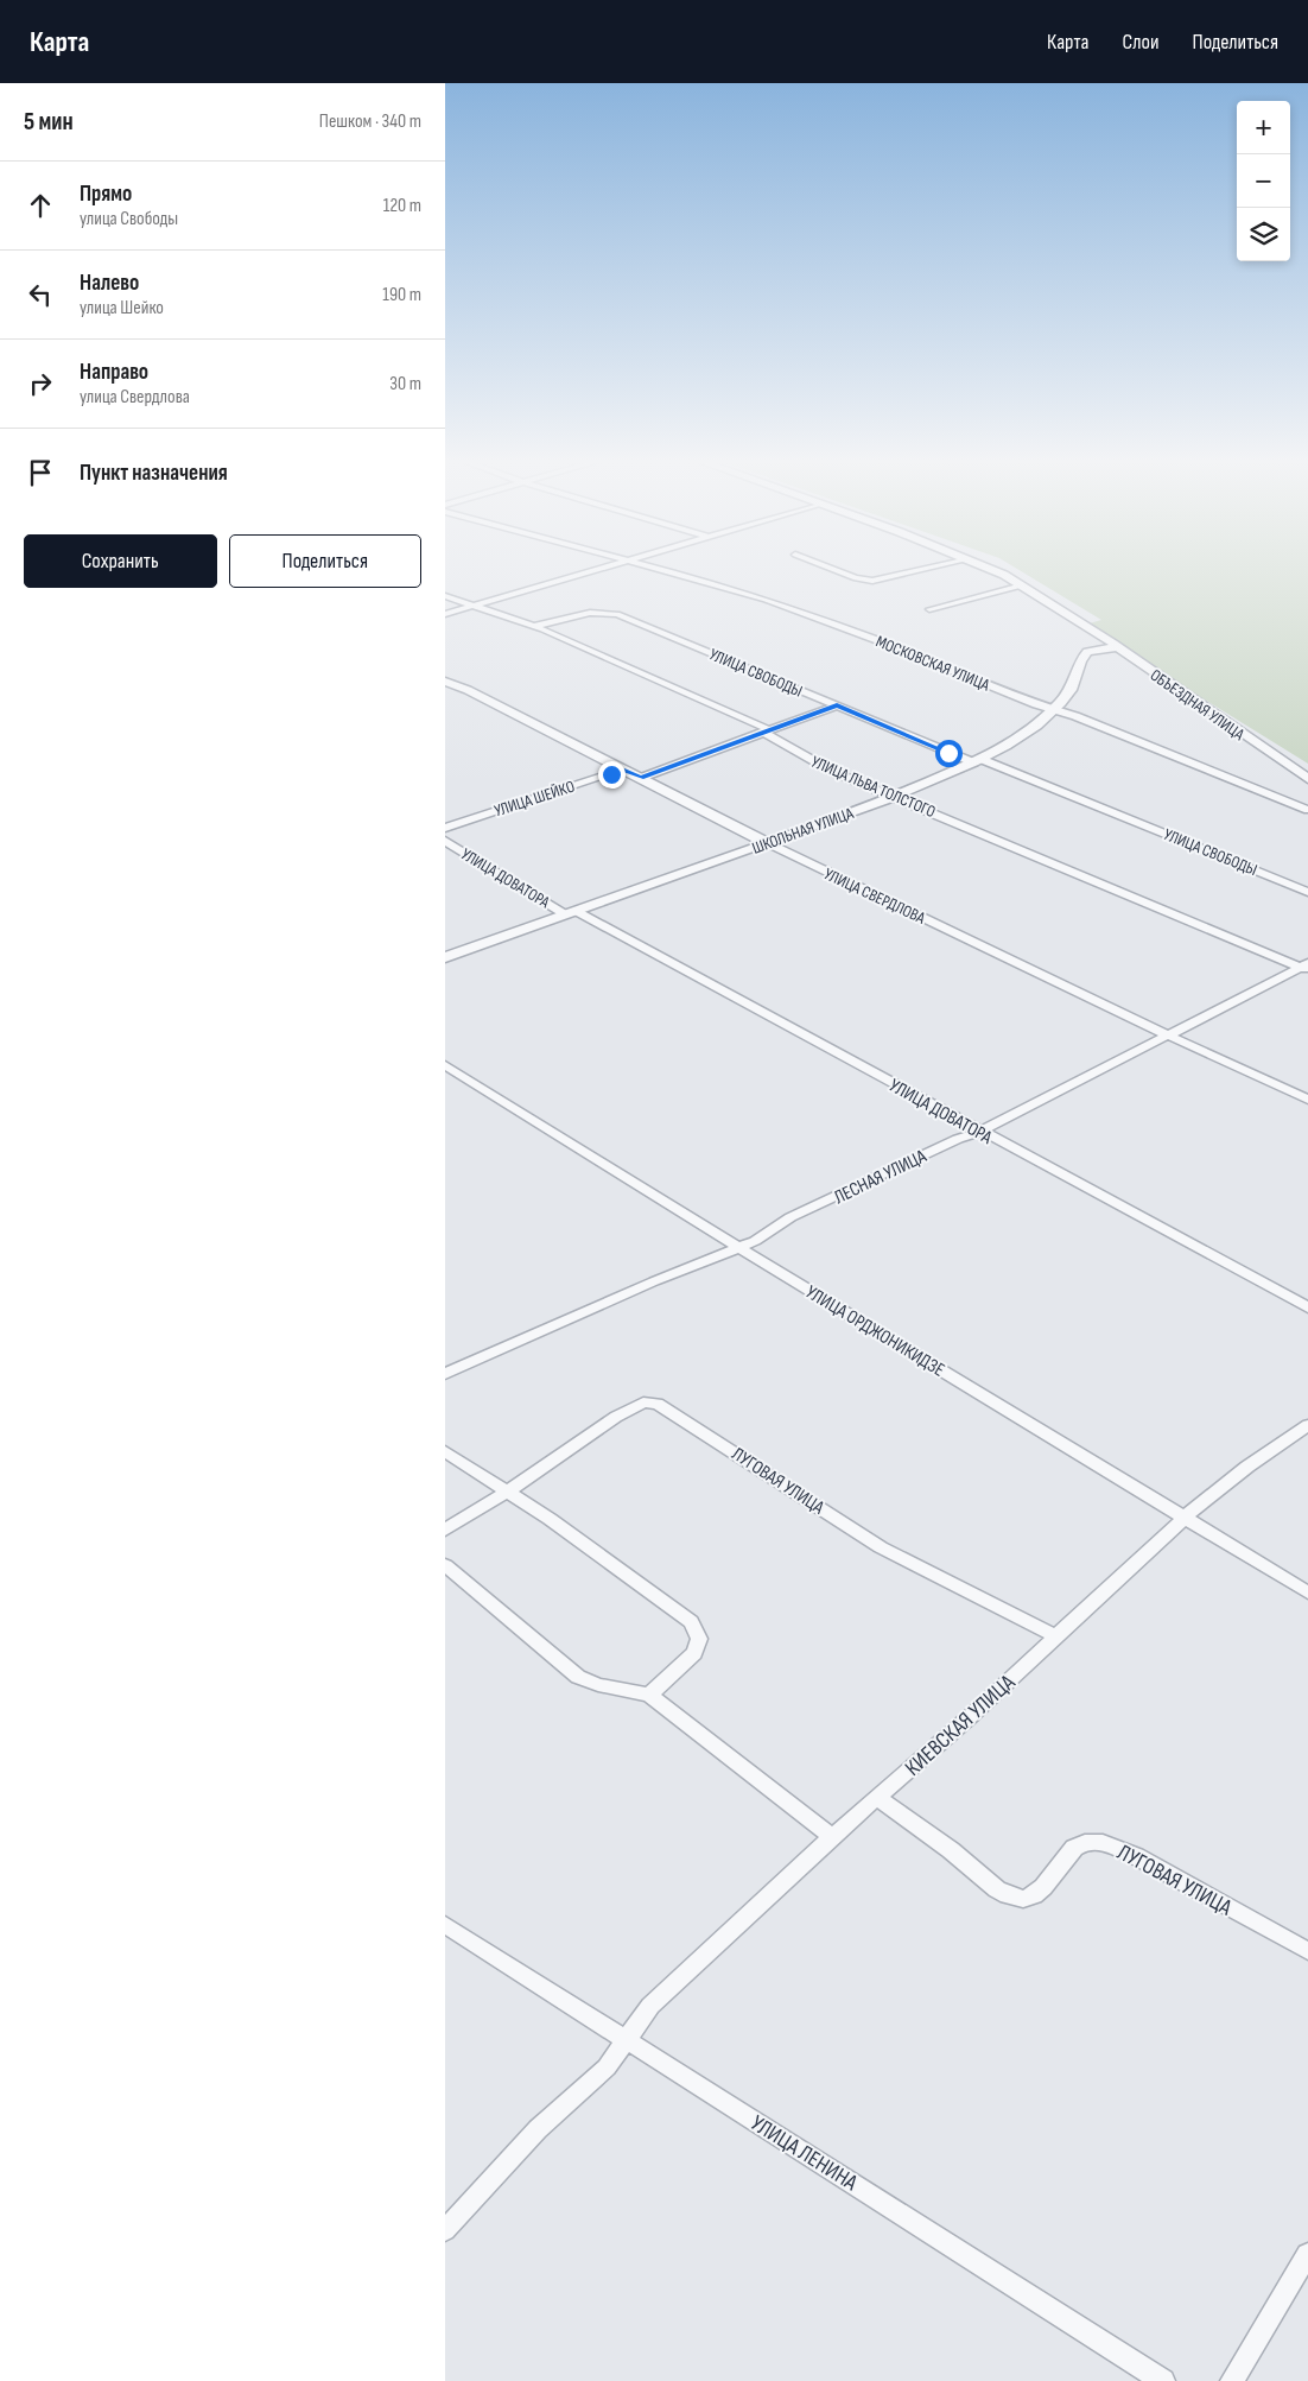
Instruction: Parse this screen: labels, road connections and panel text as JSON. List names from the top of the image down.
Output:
{
  "streets": {
    "street": [
      "МОСКОВСКАЯ УЛИЦА",
      "УЛИЦА СВОБОДЫ",
      "ОБЪЕЗДНАЯ УЛИЦА",
      "УЛИЦА ЛЬВА ТОЛСТОГО",
      "УЛИЦА ШЕЙКО",
      "ШКОЛЬНАЯ УЛИЦА",
      "УЛИЦА ДОВАТОРА",
      "УЛИЦА СВЕРДЛОВА",
      "ЛЕСНАЯ УЛИЦА",
      "УЛИЦА ОРДЖОНИКИДЗЕ",
      "ЛУГОВАЯ УЛИЦА",
      "КИЕВСКАЯ УЛИЦА",
      "УЛИЦА ЛЕНИНА"
    ]
  },
  "crossings": [
    ["МОСКОВСКАЯ УЛИЦА", "ШКОЛЬНАЯ УЛИЦА"],
    ["УЛИЦА СВОБОДЫ", "УЛИЦА ЛЬВА ТОЛСТОГО"],
    ["УЛИЦА СВОБОДЫ", "ШКОЛЬНАЯ УЛИЦА"],
    ["ОБЪЕЗДНАЯ УЛИЦА", "ШКОЛЬНАЯ УЛИЦА"],
    ["УЛИЦА ЛЬВА ТОЛСТОГО", "ШКОЛЬНАЯ УЛИЦА"],
    ["УЛИЦА ЛЬВА ТОЛСТОГО", "ЛЕСНАЯ УЛИЦА"],
    ["УЛИЦА ШЕЙКО", "УЛИЦА СВЕРДЛОВА"],
    ["ШКОЛЬНАЯ УЛИЦА", "УЛИЦА ДОВАТОРА"],
    ["ШКОЛЬНАЯ УЛИЦА", "УЛИЦА СВЕРДЛОВА"],
    ["УЛИЦА ДОВАТОРА", "ЛЕСНАЯ УЛИЦА"],
    ["УЛИЦА СВЕРДЛОВА", "ЛЕСНАЯ УЛИЦА"],
    ["ЛЕСНАЯ УЛИЦА", "УЛИЦА ОРДЖОНИКИДЗЕ"],
    ["УЛИЦА ОРДЖОНИКИДЗЕ", "КИЕВСКАЯ УЛИЦА"],
    ["ЛУГОВАЯ УЛИЦА", "КИЕВСКАЯ УЛИЦА"],
    ["КИЕВСКАЯ УЛИЦА", "УЛИЦА ЛЕНИНА"]
  ],
  "page": {
    "header": "Карта",
    "nav": ["Карта", "Слои", "Поделиться"],
    "heading": ["5 мин", "Пешком · 340 m"],
    "map_buttons": ["+", "−"],
    "list": [
      ["Прямо", "улица Свободы", "120 m"],
      ["Налево", "улица Шейко", "190 m"],
      ["Направо", "улица Свердлова", "30 m"],
      "Пункт назначения"
    ],
    "buttons": ["Сохранить", "Поделиться"]
  }
}
